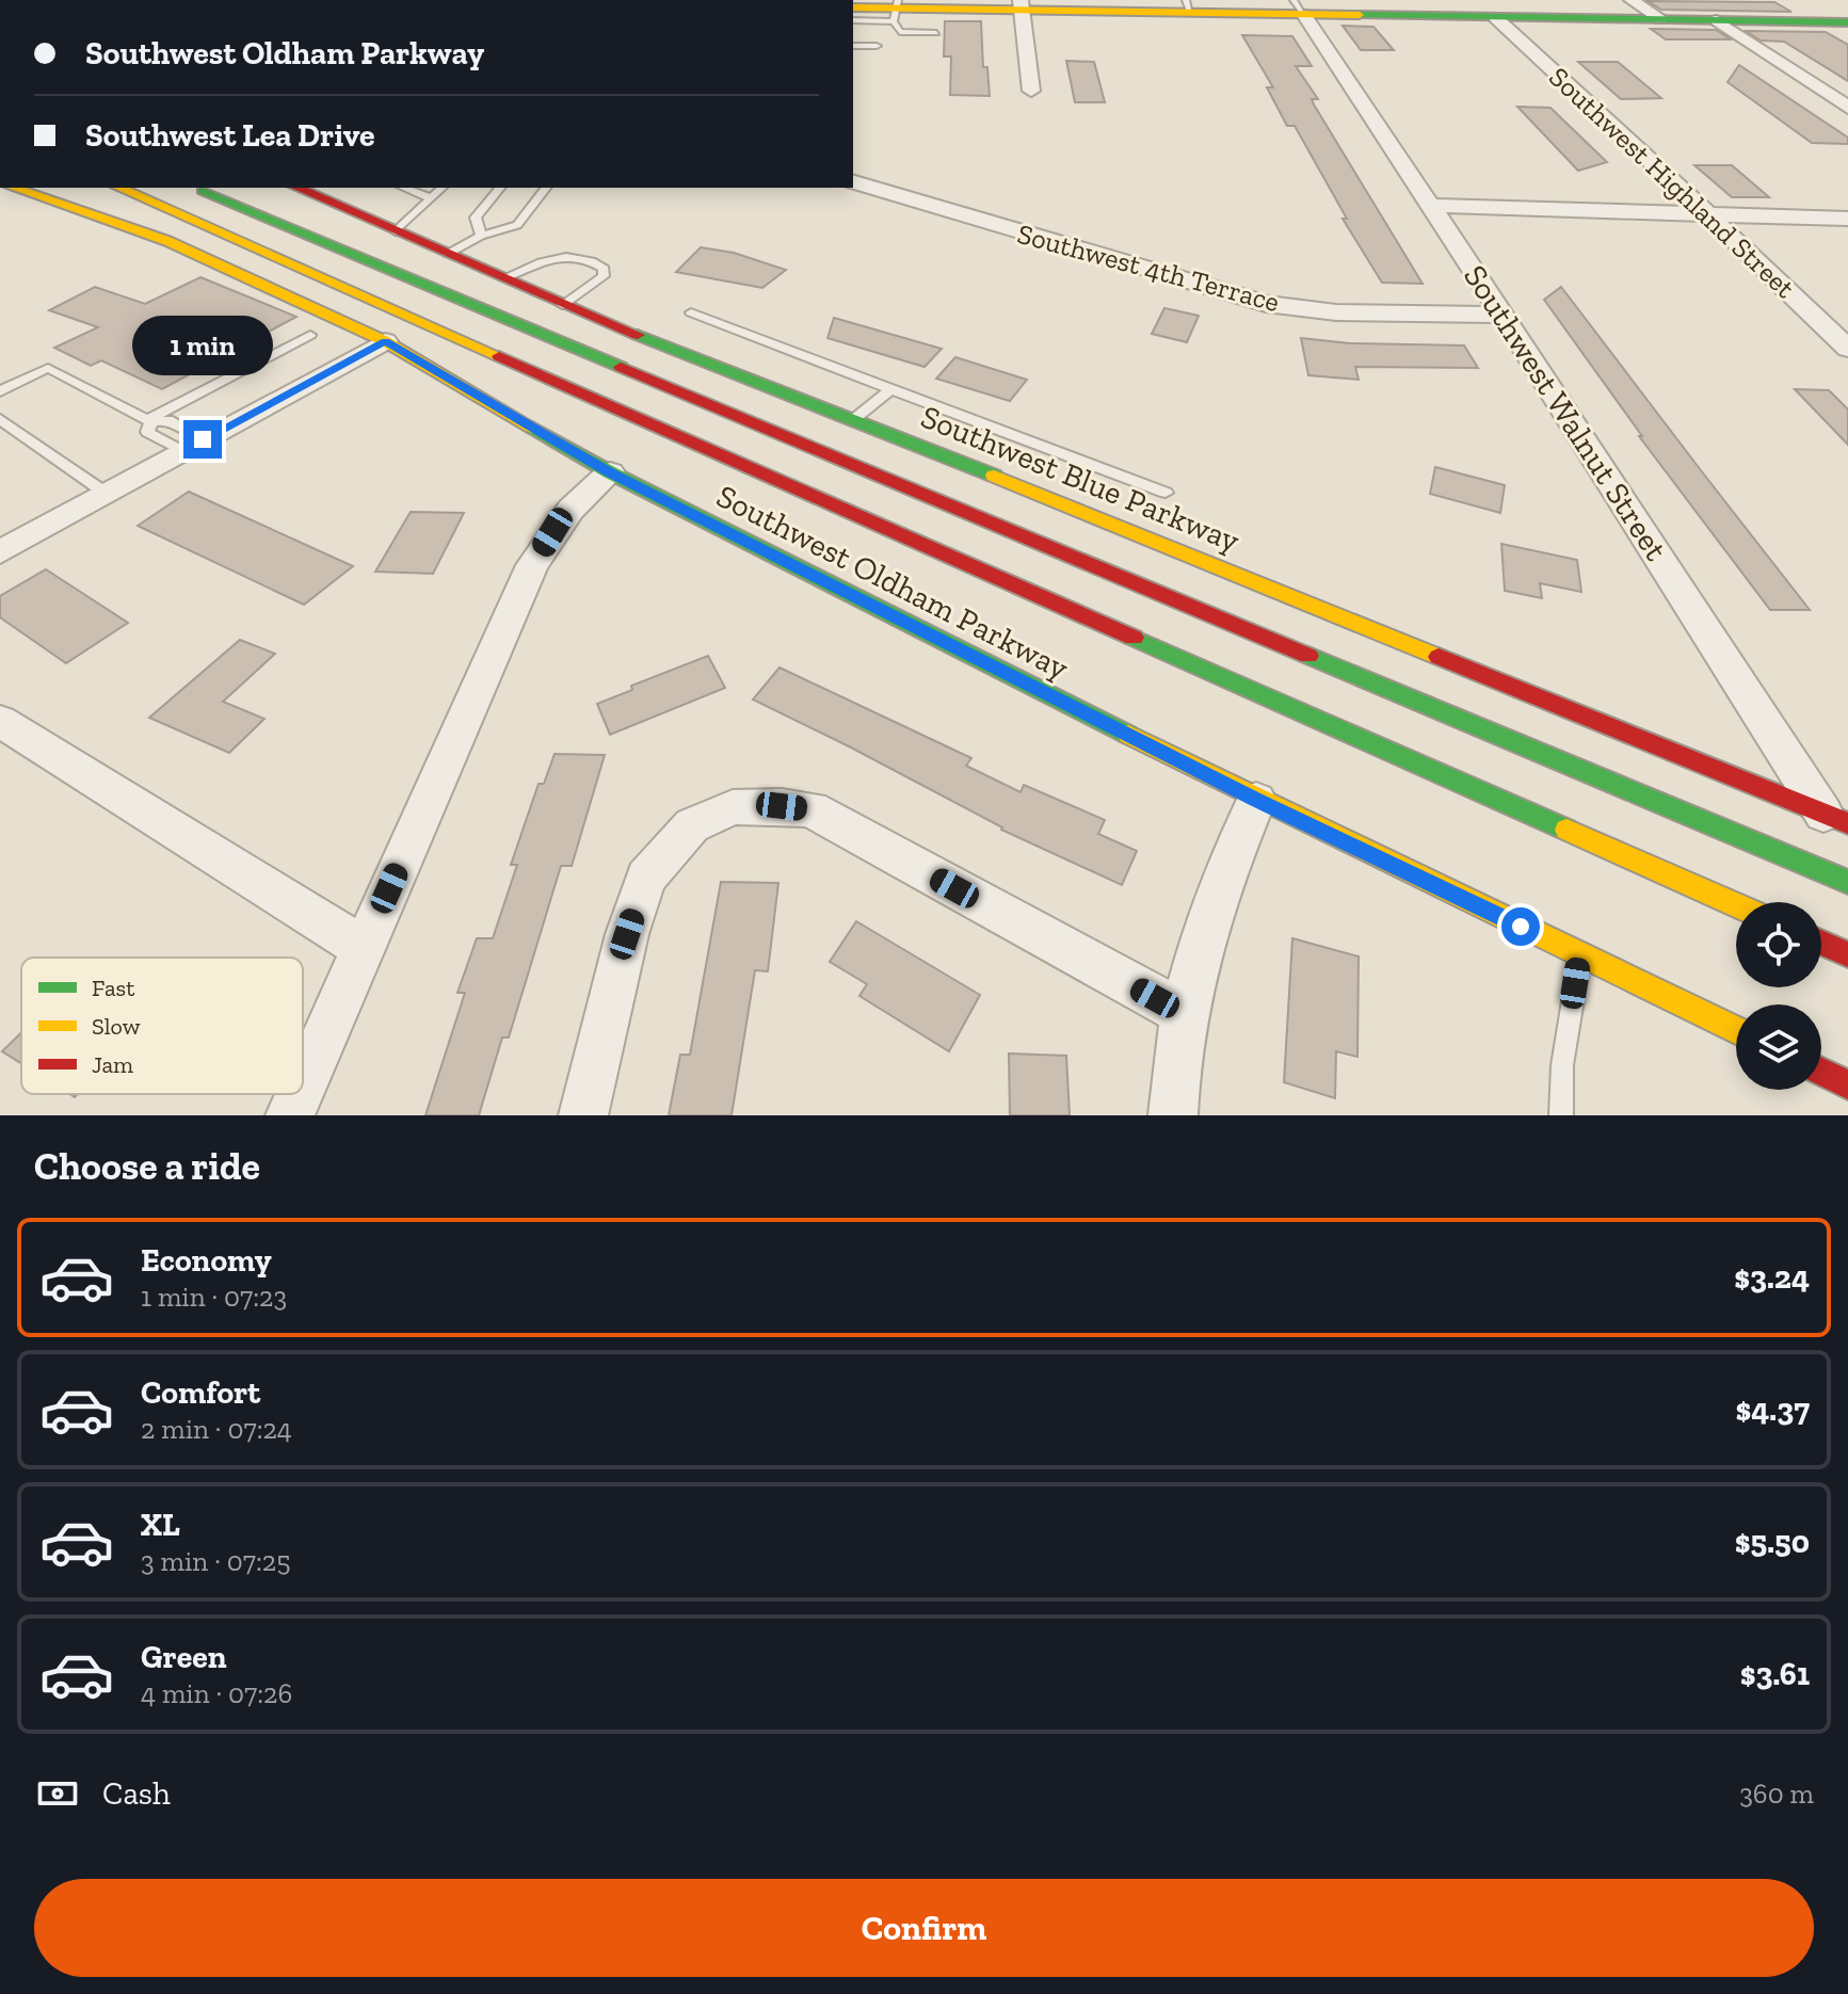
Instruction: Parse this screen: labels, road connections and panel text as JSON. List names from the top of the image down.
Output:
{
  "streets": {
    "main road": ["Southwest Blue Parkway", "Southwest Oldham Parkway"],
    "street": ["Southwest Highland Street", "Southwest 4th Terrace", "Southwest Walnut Street"]
  },
  "crossings": [
    ["Southwest 4th Terrace", "Southwest Walnut Street"],
    ["Southwest Walnut Street", "Southwest Blue Parkway"]
  ],
  "legend": ["Fast", "Slow", "Jam"],
  "page": {
    "banner": ["Southwest Oldham Parkway", "Southwest Lea Drive"],
    "bubble": "1 min",
    "heading": "Choose a ride",
    "list": [
      {
        "name": "Economy",
        "note": "1 min · 07:23",
        "value": "$3.24"
      },
      {
        "name": "Comfort",
        "note": "2 min · 07:24",
        "value": "$4.37"
      },
      {
        "name": "XL",
        "note": "3 min · 07:25",
        "value": "$5.50"
      },
      {
        "name": "Green",
        "note": "4 min · 07:26",
        "value": "$3.61"
      }
    ],
    "pay": ["Cash", "360 m"],
    "buttons": "Confirm"
  }
}
